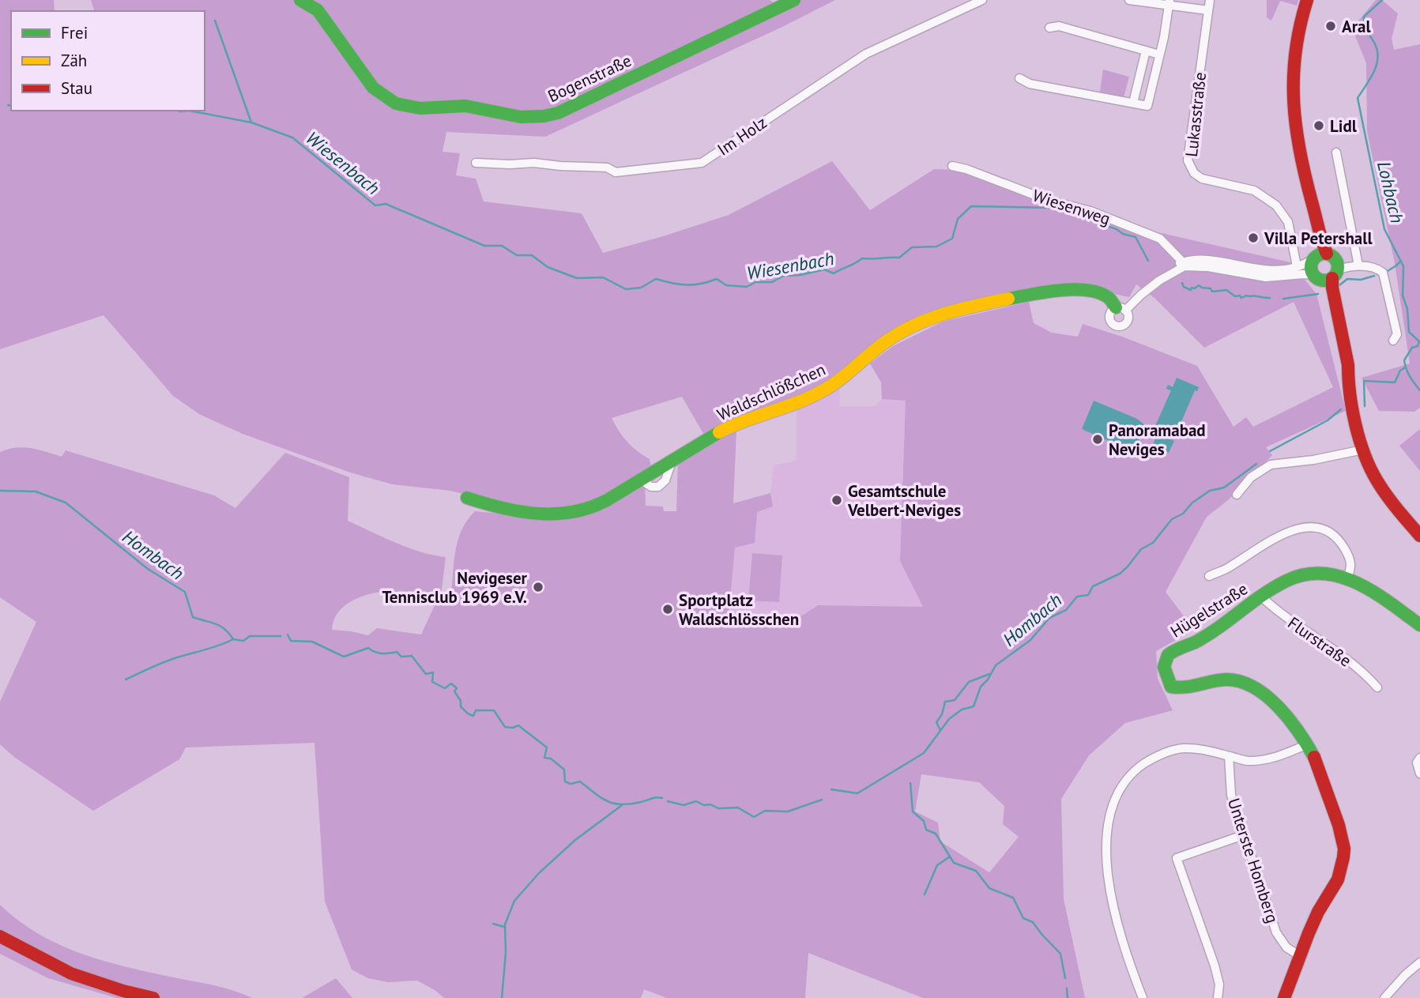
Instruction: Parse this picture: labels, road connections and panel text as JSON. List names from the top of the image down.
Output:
{
  "streets": {
    "street": [
      "Bogenstraße",
      "Lukasstraße",
      "Im Holz",
      "Wiesenweg",
      "Waldschlößchen",
      "Hügelstraße",
      "Flurstraße",
      "Unterste Homberg"
    ]
  },
  "crossings": [
    ["Hügelstraße", "Flurstraße"],
    ["Hügelstraße", "Unterste Homberg"]
  ],
  "water": ["Wiesenbach", "Lohbach", "Hombach"],
  "places": [
    "Aral",
    "Lidl",
    "Villa Petershall",
    "Panoramabad Neviges",
    "Gesamtschule Velbert-Neviges",
    "Nevigeser Tennisclub 1969 e.V.",
    "Sportplatz Waldschlösschen"
  ],
  "legend": ["Frei", "Zäh", "Stau"]
}
